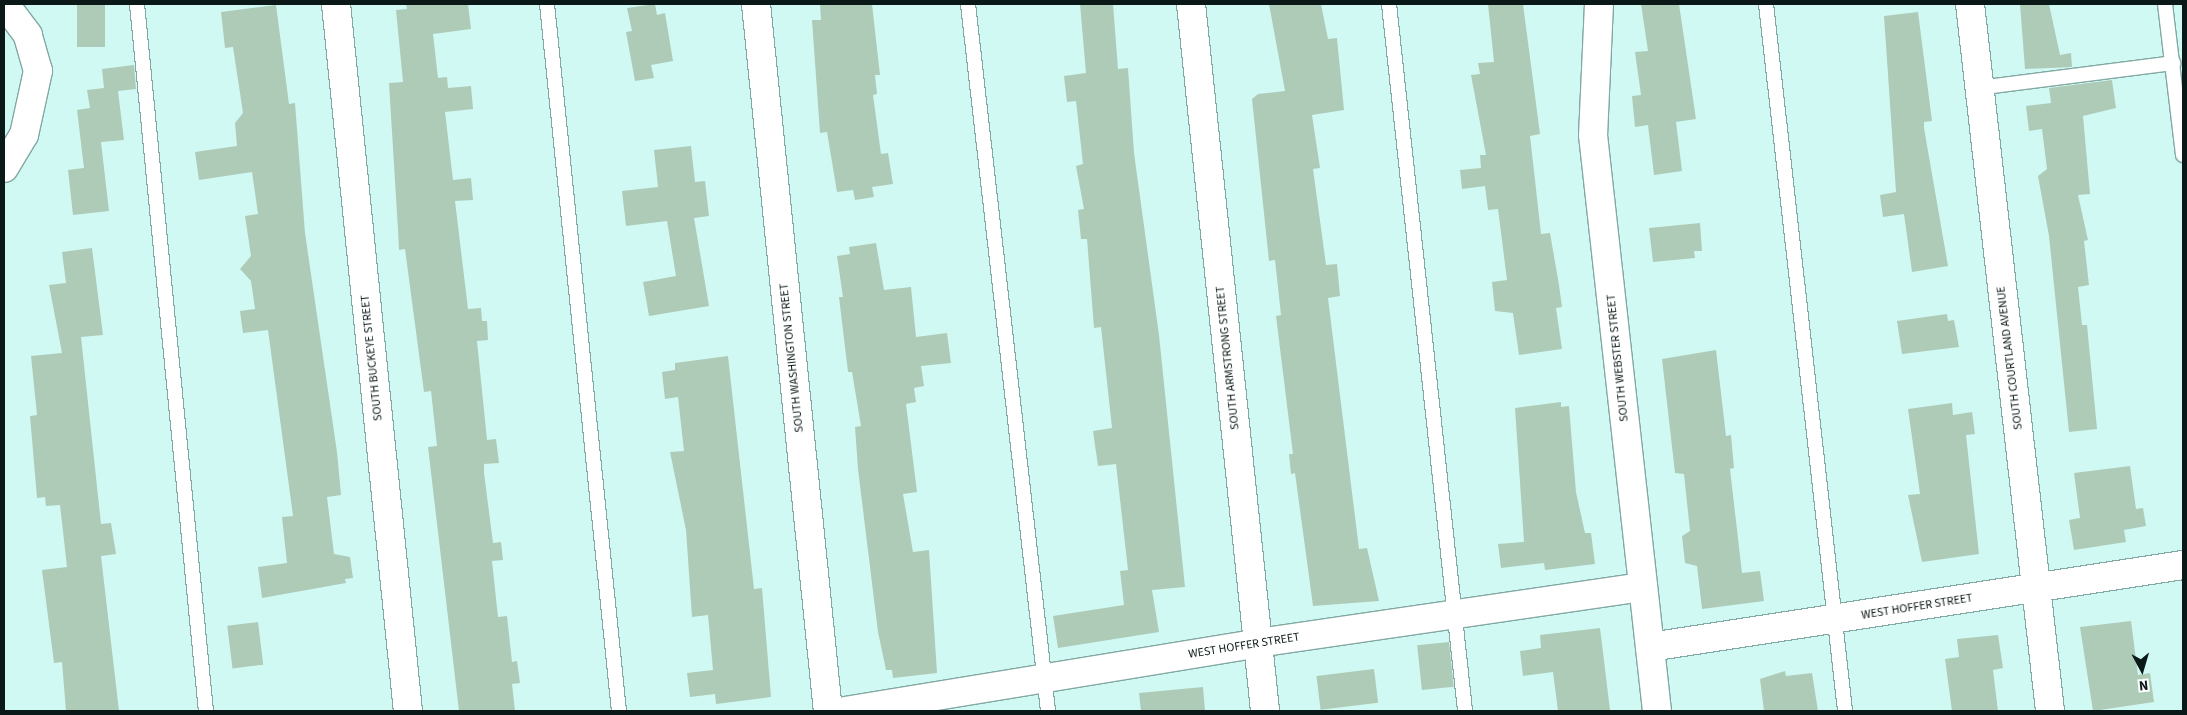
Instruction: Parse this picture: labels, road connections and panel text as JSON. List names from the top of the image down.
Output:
{
  "streets": {
    "street": [
      "SOUTH BUCKEYE STREET",
      "SOUTH WASHINGTON STREET",
      "SOUTH ARMSTRONG STREET",
      "SOUTH WEBSTER STREET",
      "SOUTH COURTLAND AVENUE",
      "WEST HOFFER STREET"
    ]
  },
  "crossings": [
    ["SOUTH ARMSTRONG STREET", "WEST HOFFER STREET"],
    ["SOUTH WEBSTER STREET", "WEST HOFFER STREET"],
    ["SOUTH COURTLAND AVENUE", "WEST HOFFER STREET"]
  ],
  "north": "bottom"
}
